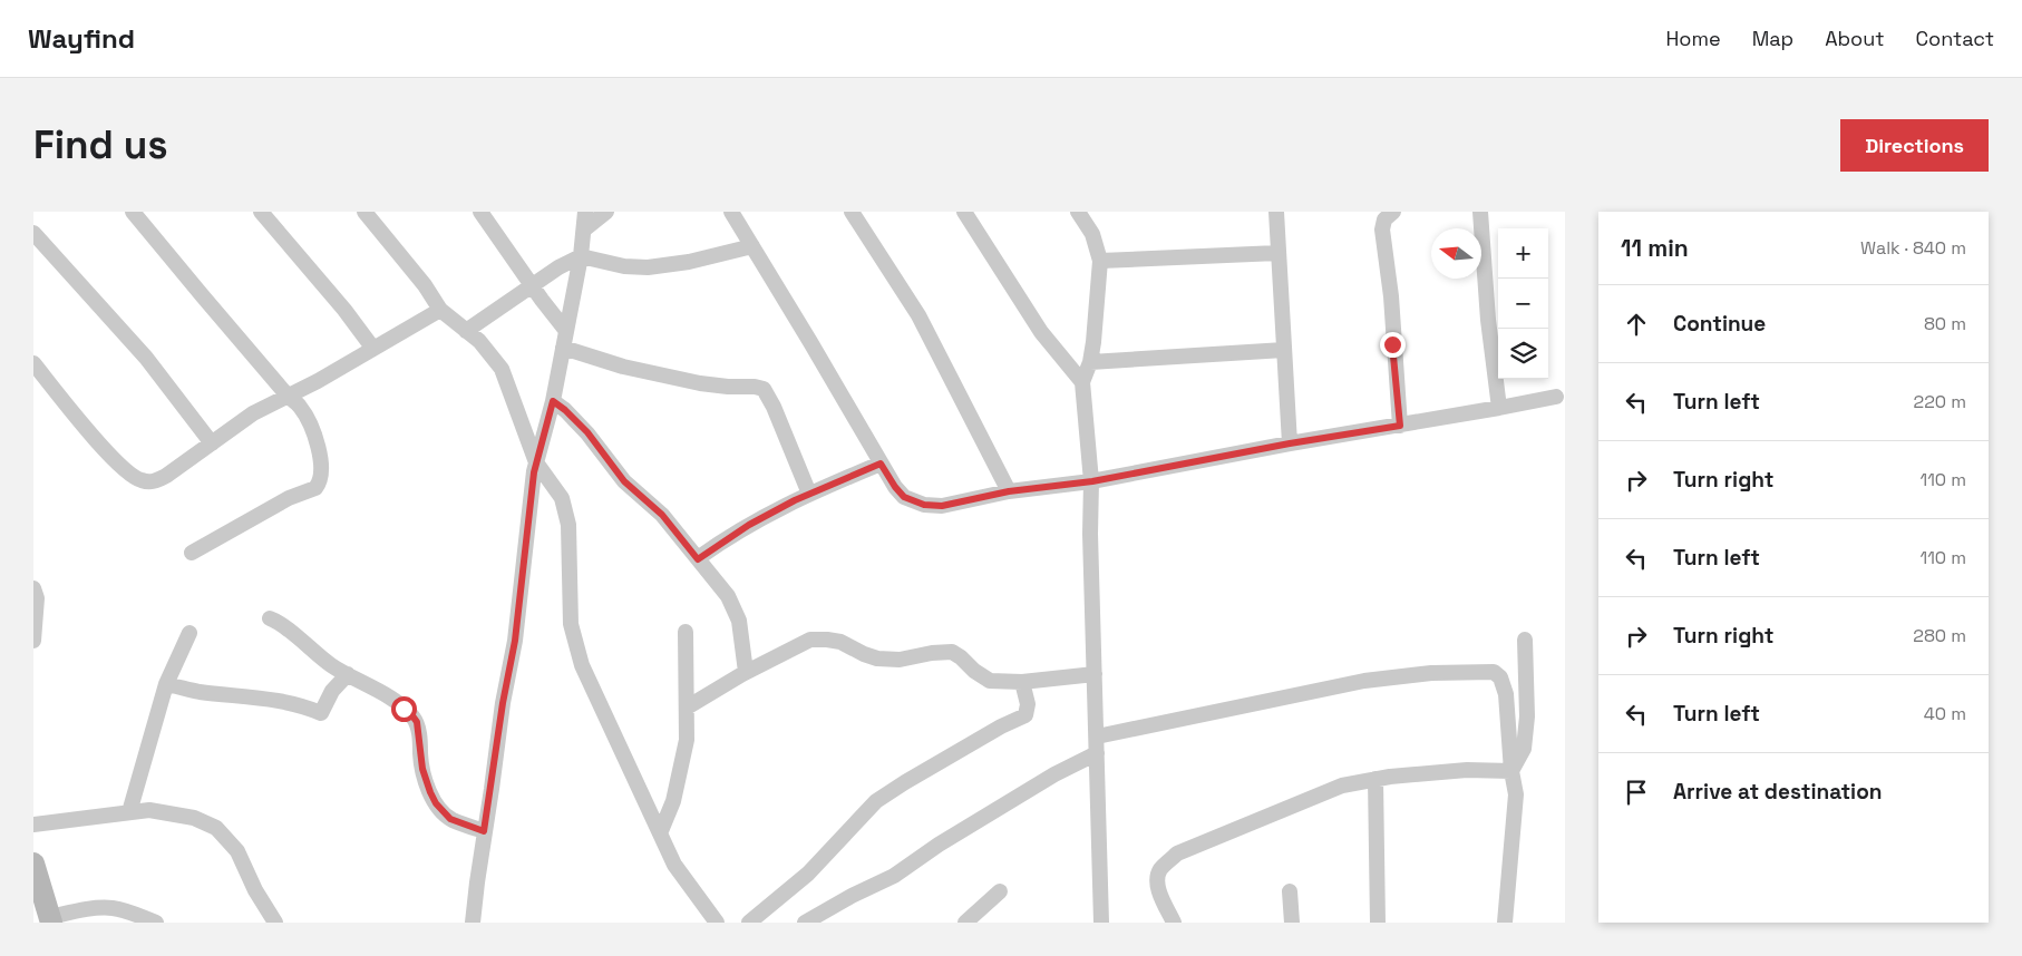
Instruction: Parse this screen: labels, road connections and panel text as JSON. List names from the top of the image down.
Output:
{
  "north": "left",
  "page": {
    "header": "Wayfind",
    "nav": [
      "Home",
      "Map",
      "About",
      "Contact"
    ],
    "buttons": "Directions",
    "title": "Find us",
    "heading": ["11 min", "Walk · 840 m"],
    "map_buttons": ["+", "−"],
    "list": [
      ["Continue", "80 m"],
      ["Turn left", "220 m"],
      ["Turn right", "110 m"],
      ["Turn left", "110 m"],
      ["Turn right", "280 m"],
      ["Turn left", "40 m"],
      "Arrive at destination"
    ]
  }
}
